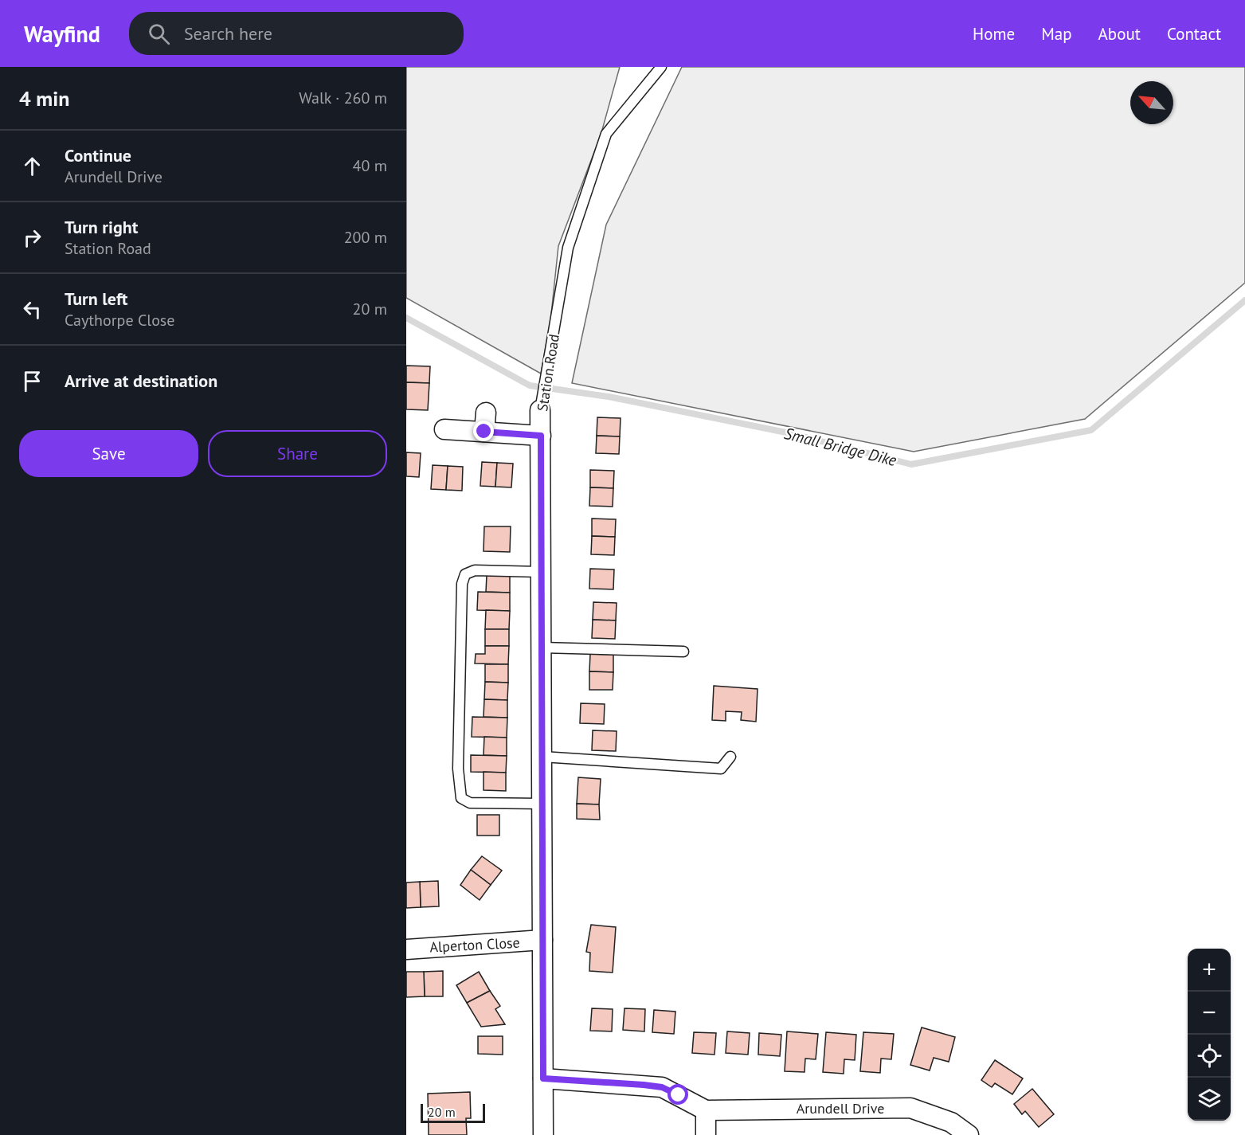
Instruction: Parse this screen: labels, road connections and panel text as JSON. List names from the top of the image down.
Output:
{
  "streets": {
    "street": ["Station Road", "Alperton Close", "Arundell Drive"]
  },
  "crossings": [
    ["Station Road", "Alperton Close"],
    ["Station Road", "Arundell Drive"]
  ],
  "water": ["Small Bridge Dike"],
  "scale_bar": "20 m",
  "north": "top left",
  "page": {
    "header": "Wayfind",
    "search": "Search here",
    "nav": [
      "Home",
      "Map",
      "About",
      "Contact"
    ],
    "heading": ["4 min", "Walk · 260 m"],
    "list": [
      ["Continue", "Arundell Drive", "40 m"],
      ["Turn right", "Station Road", "200 m"],
      ["Turn left", "Caythorpe Close", "20 m"],
      "Arrive at destination"
    ],
    "buttons": ["Save", "Share"],
    "map_buttons": ["+", "−"],
    "scale": "20 m"
  }
}
